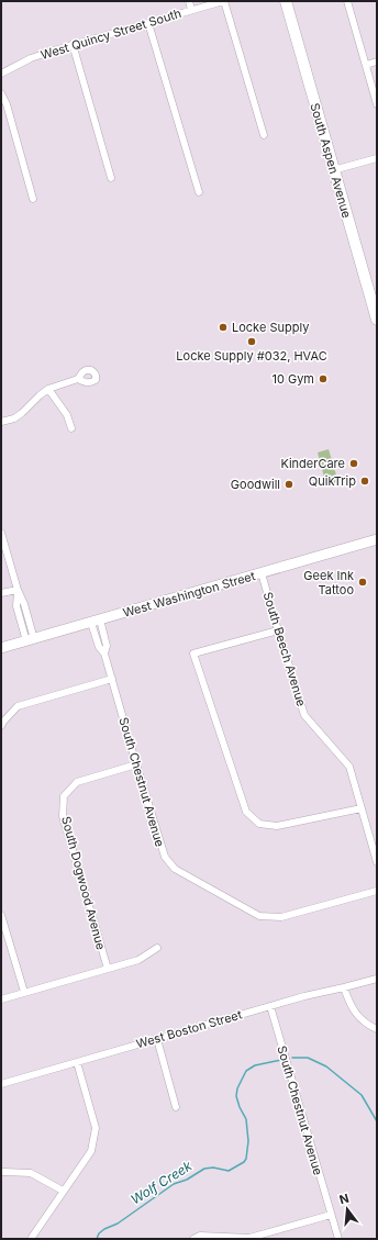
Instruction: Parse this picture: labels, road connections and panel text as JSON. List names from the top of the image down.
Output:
{
  "streets": {
    "main road": ["South Aspen Avenue", "West Washington Street"],
    "street": [
      "West Quincy Street South",
      "South Beech Avenue",
      "South Chestnut Avenue",
      "South Dogwood Avenue",
      "West Boston Street"
    ]
  },
  "crossings": [
    ["West Washington Street", "South Beech Avenue"],
    ["West Washington Street", "South Chestnut Avenue"],
    ["South Chestnut Avenue", "South Dogwood Avenue"],
    ["South Chestnut Avenue", "West Boston Street"]
  ],
  "water": ["Wolf Creek"],
  "places": [
    "Locke Supply",
    "Locke Supply #032, HVAC",
    "10 Gym",
    "KinderCare",
    "QuikTrip",
    "Goodwill",
    "Geek Ink Tattoo"
  ],
  "north": "top"
}
